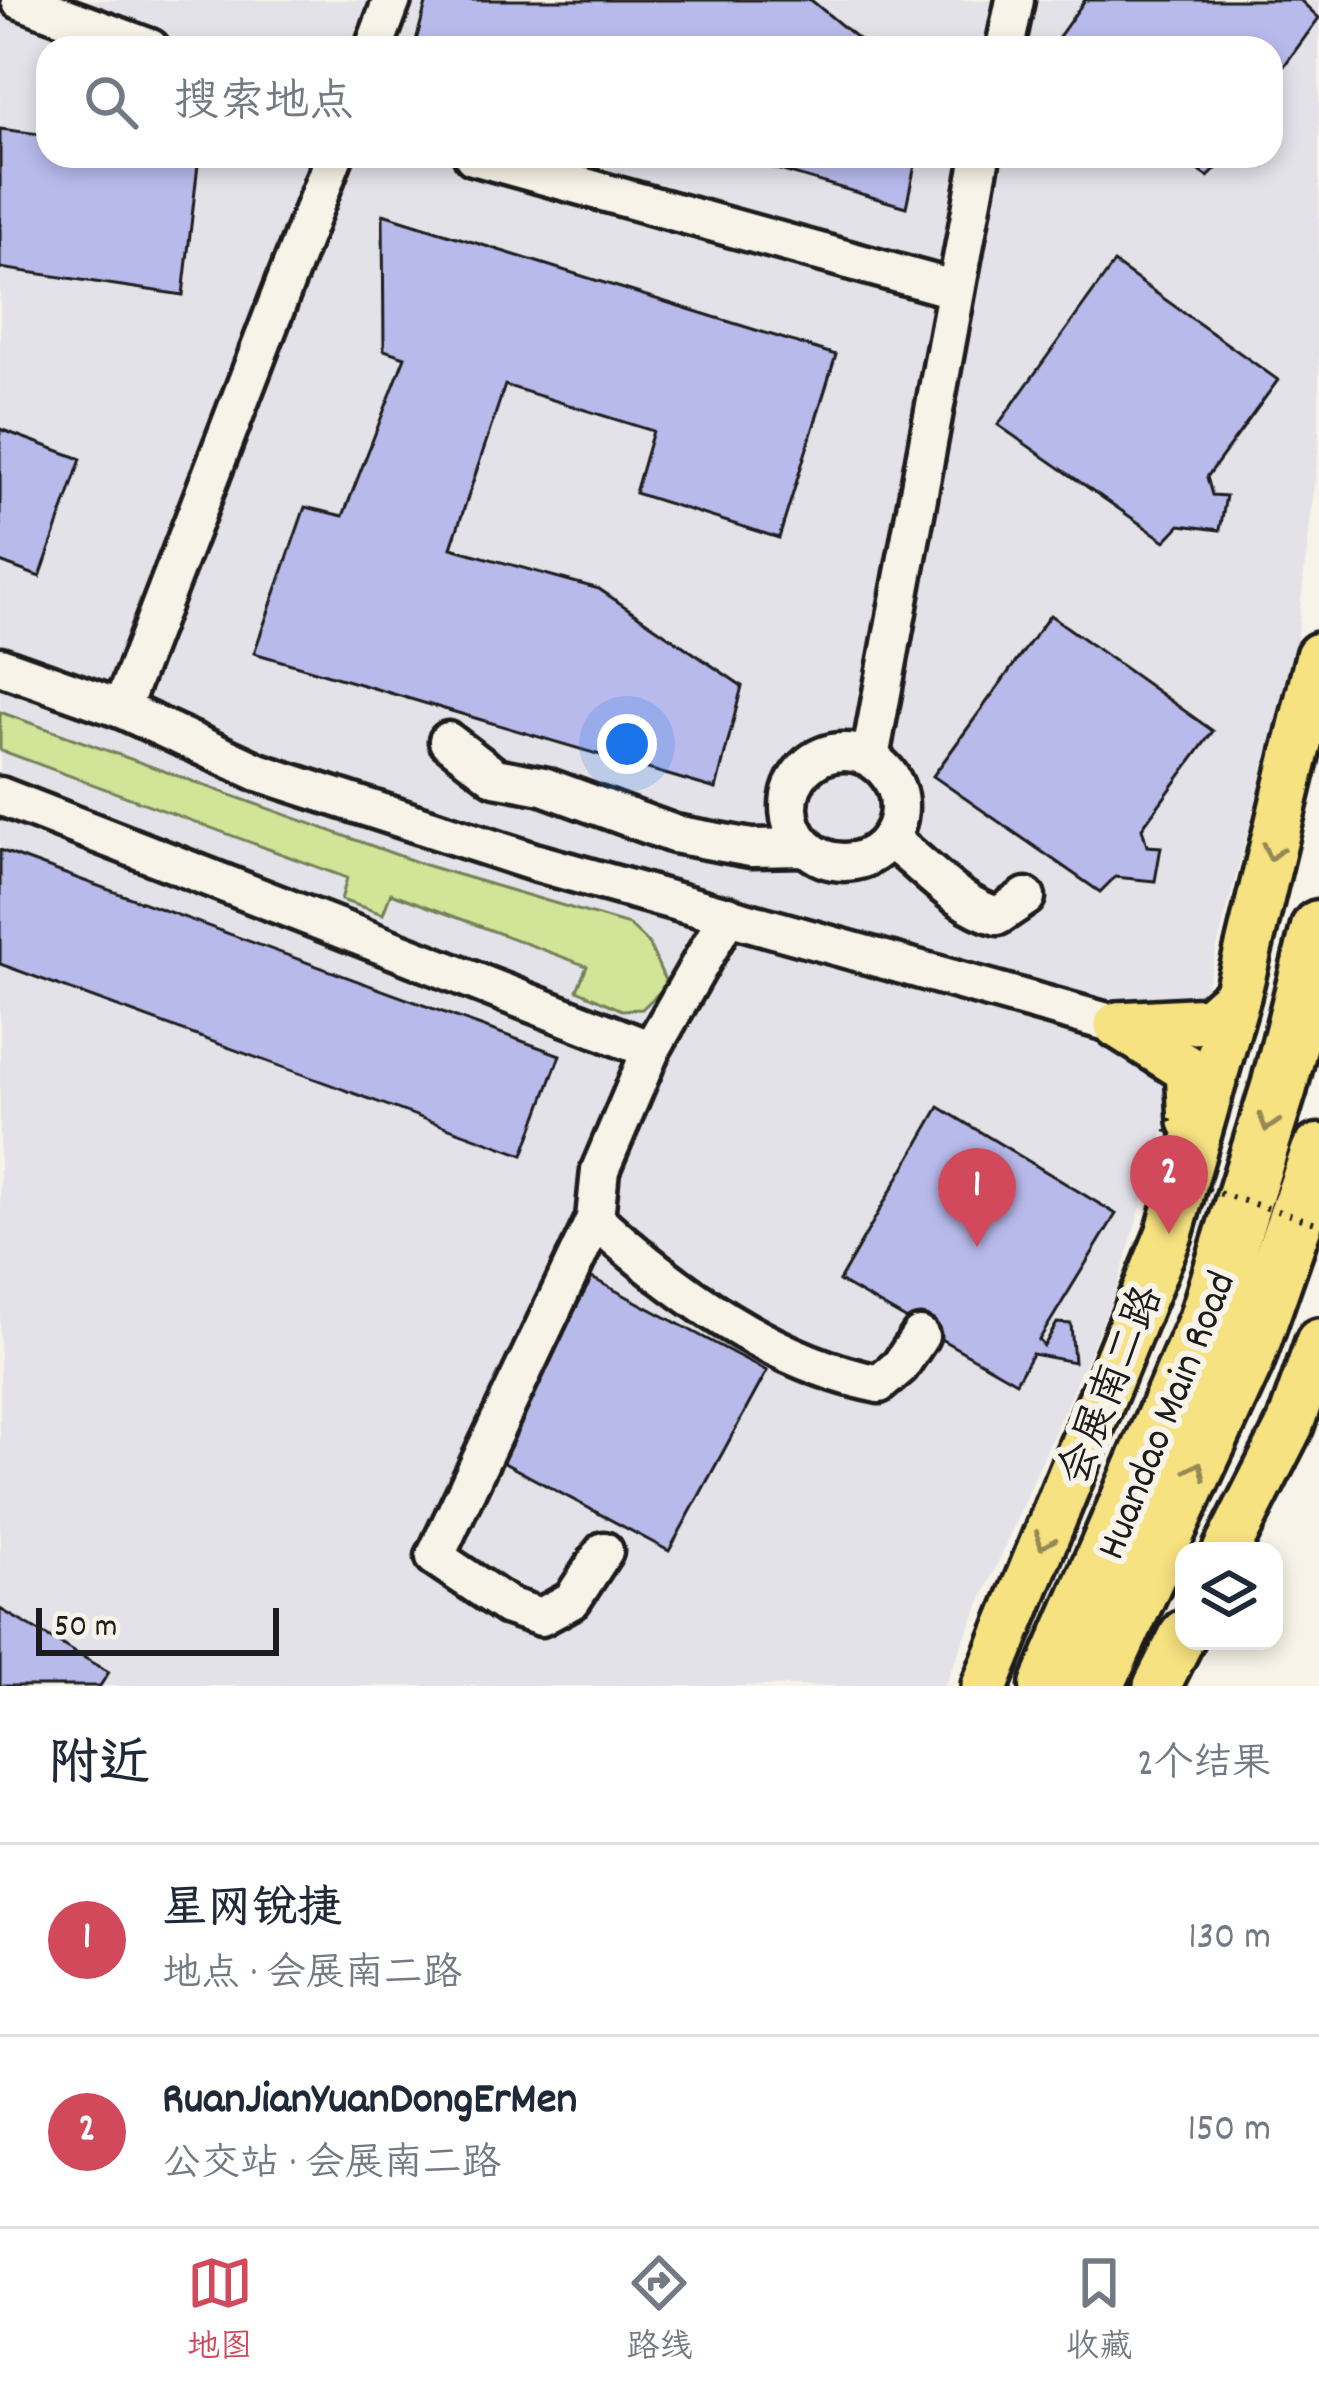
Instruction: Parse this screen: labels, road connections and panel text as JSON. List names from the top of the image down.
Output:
{
  "streets": {
    "highway": ["Huandao Main Road"],
    "main road": ["会展南二路"]
  },
  "one_way": ["会展南二路"],
  "scale_bar": "50 m",
  "page": {
    "search": "搜索地点",
    "pins": ["2", "1"],
    "scale": "50 m",
    "heading": ["附近", "2个结果"],
    "list": [
      {
        "mark": "1",
        "name": "星网锐捷",
        "note": "地点 · 会展南二路",
        "value": "130 m"
      },
      {
        "mark": "2",
        "name": "RuanJianYuanDongErMen",
        "note": "公交站 · 会展南二路",
        "value": "150 m"
      }
    ],
    "nav": ["地图", "路线", "收藏"]
  }
}
